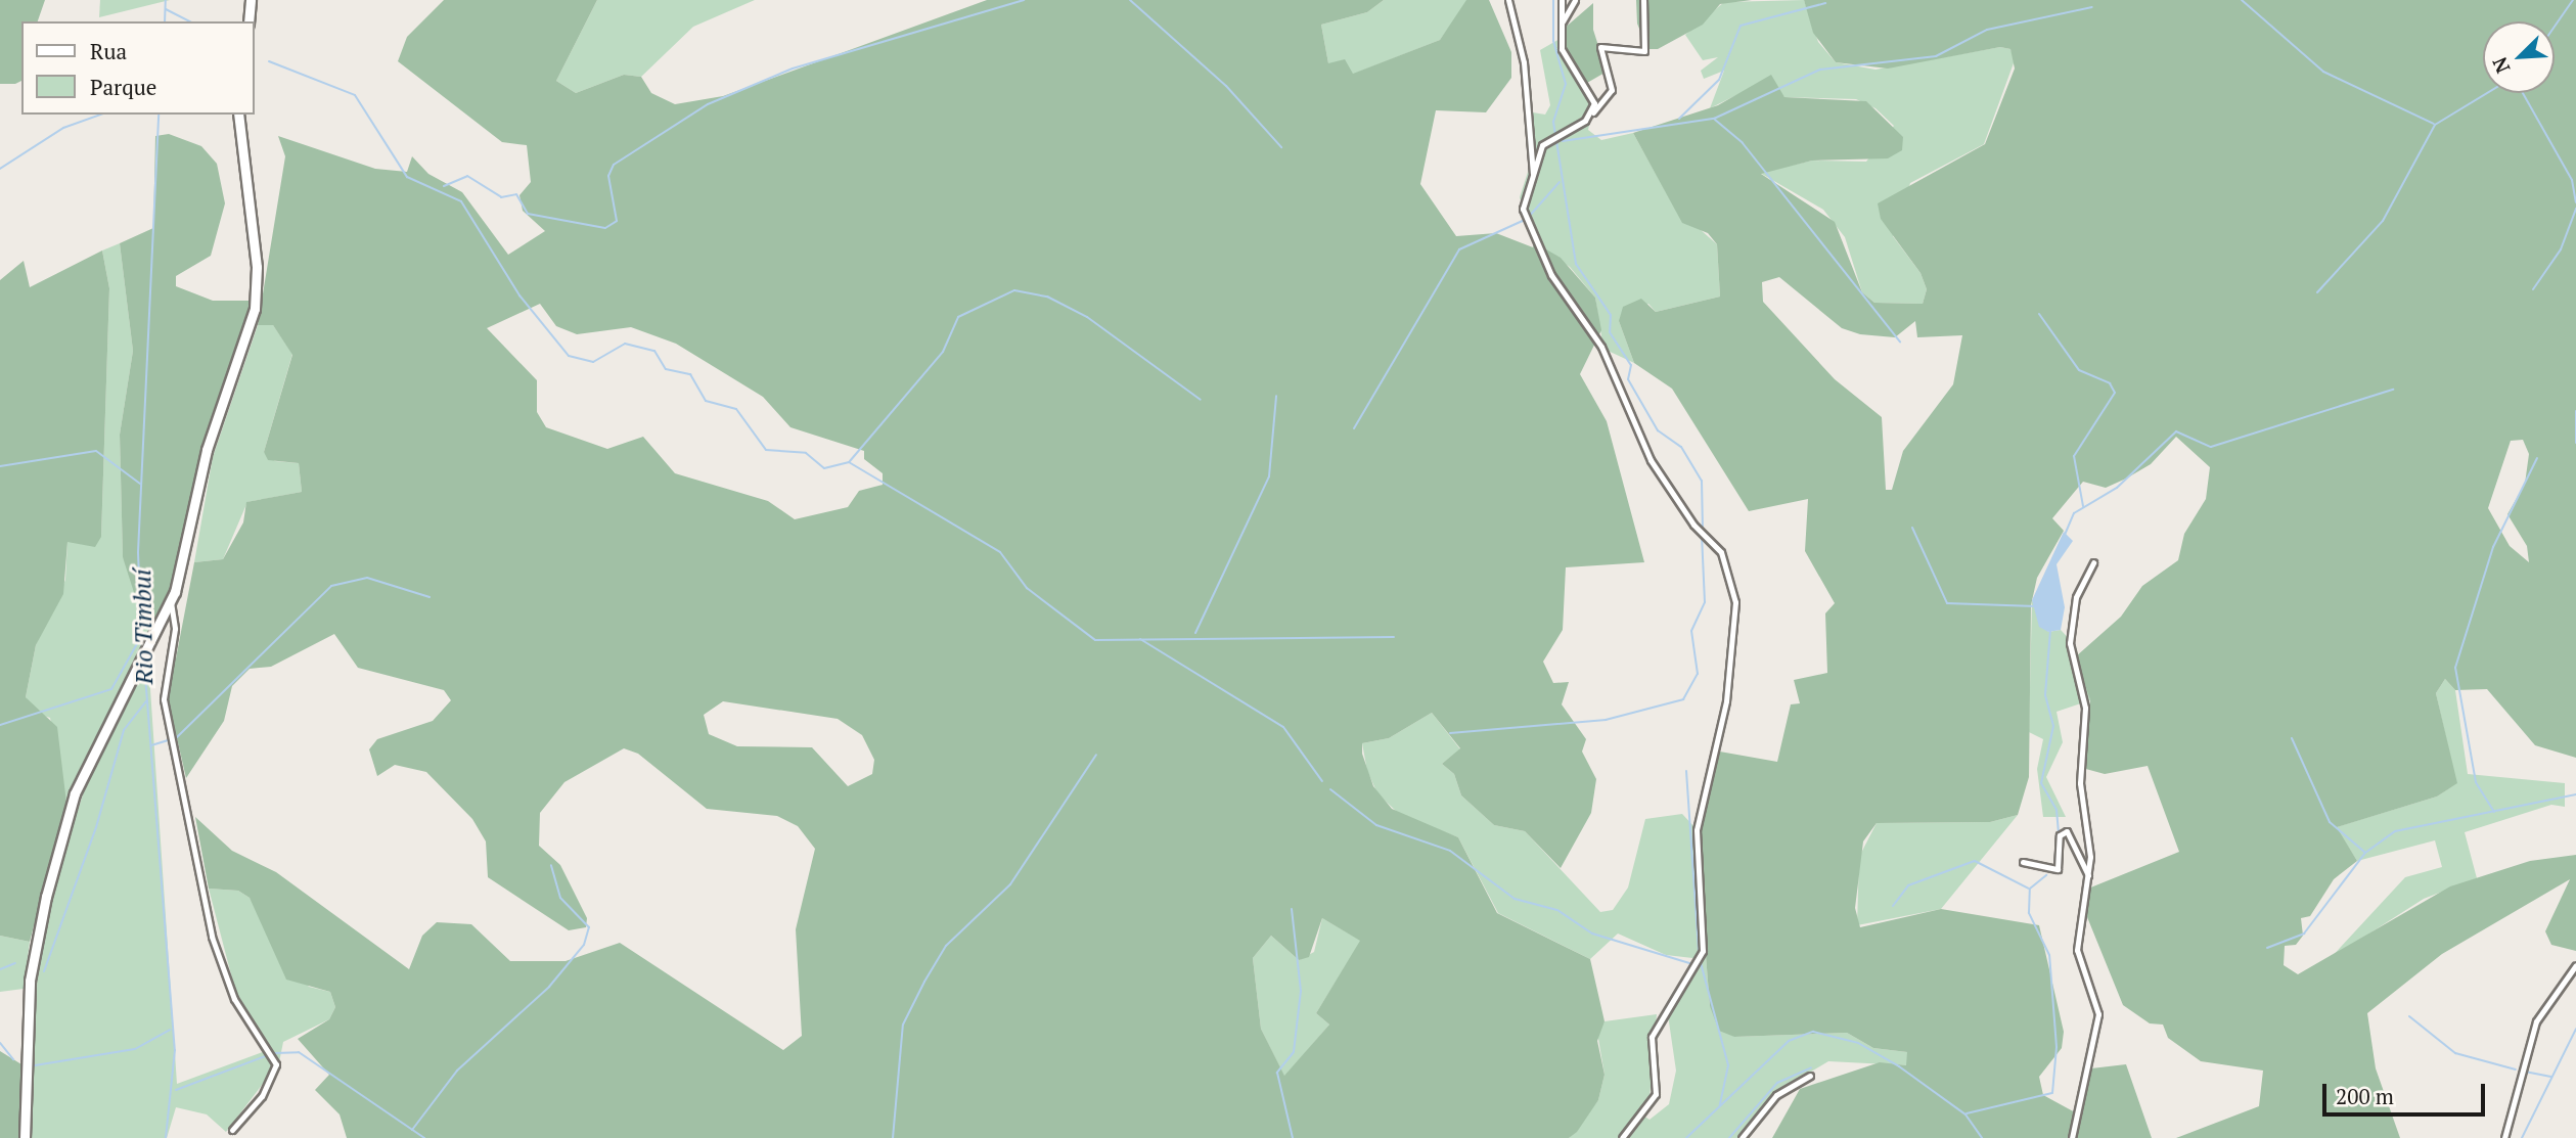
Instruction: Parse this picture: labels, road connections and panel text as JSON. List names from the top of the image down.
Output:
{
  "water": ["Rio Timbuí"],
  "legend": ["Rua", "Parque"],
  "scale_bar": "200 m",
  "north": "bottom left"
}
